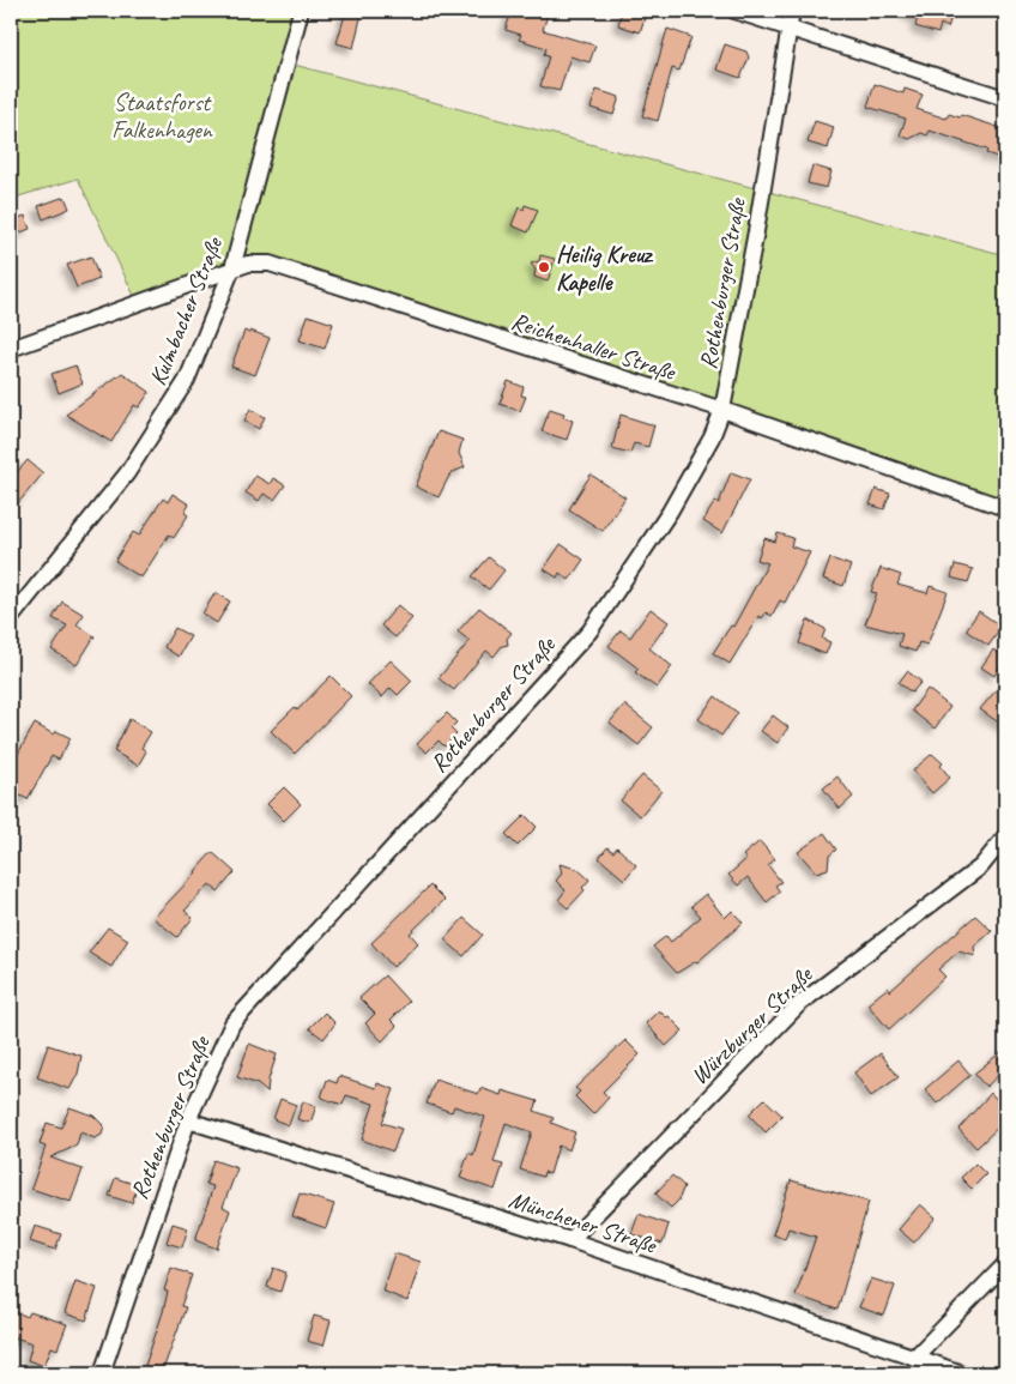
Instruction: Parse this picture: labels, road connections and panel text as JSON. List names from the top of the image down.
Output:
{
  "streets": {
    "street": [
      "Rothenburger Straße",
      "Kulmbacher Straße",
      "Reichenhaller Straße",
      "Würzburger Straße",
      "Münchener Straße"
    ]
  },
  "crossings": [
    ["Rothenburger Straße", "Reichenhaller Straße"],
    ["Rothenburger Straße", "Münchener Straße"],
    ["Kulmbacher Straße", "Reichenhaller Straße"],
    ["Würzburger Straße", "Münchener Straße"]
  ],
  "parks": ["Staatsforst Falkenhagen"],
  "places": ["Heilig Kreuz Kapelle"]
}
